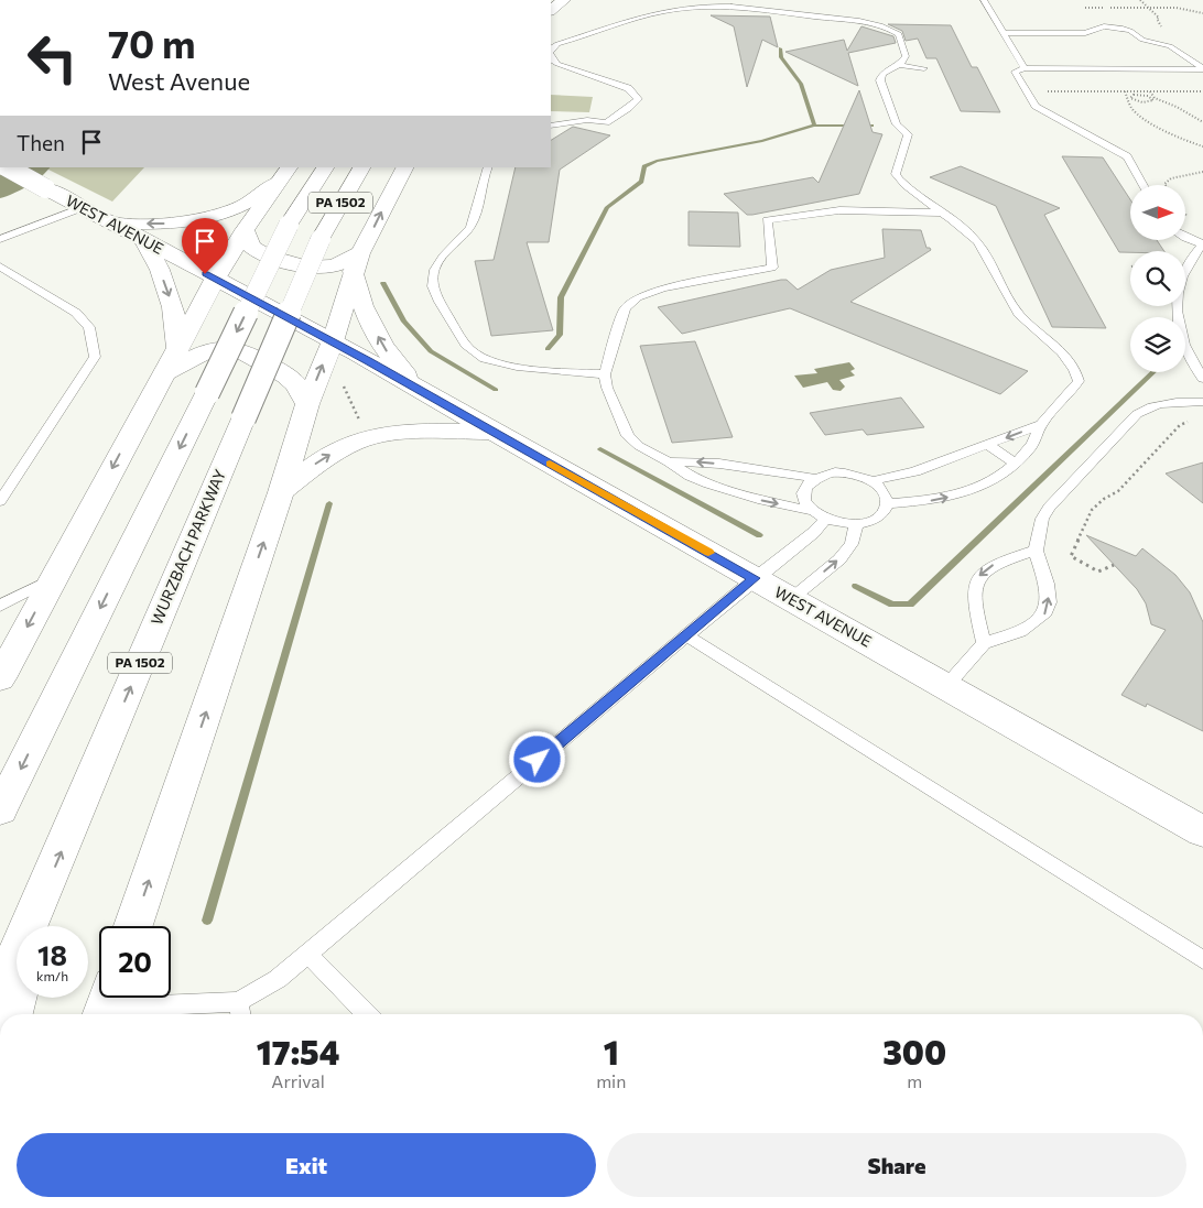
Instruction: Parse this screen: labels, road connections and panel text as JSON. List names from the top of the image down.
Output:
{
  "streets": {
    "main road": ["PA 1502", "WEST AVENUE", "WURZBACH PARKWAY"]
  },
  "north": "right",
  "page": {
    "turn": ["70 m", "West Avenue"],
    "then": "Then",
    "speed": "18 km/h",
    "limit": "20",
    "eta": [
      "17:54",
      "Arrival",
      "1",
      "min",
      "300",
      "m"
    ],
    "buttons": ["Exit", "Share"]
  }
}
